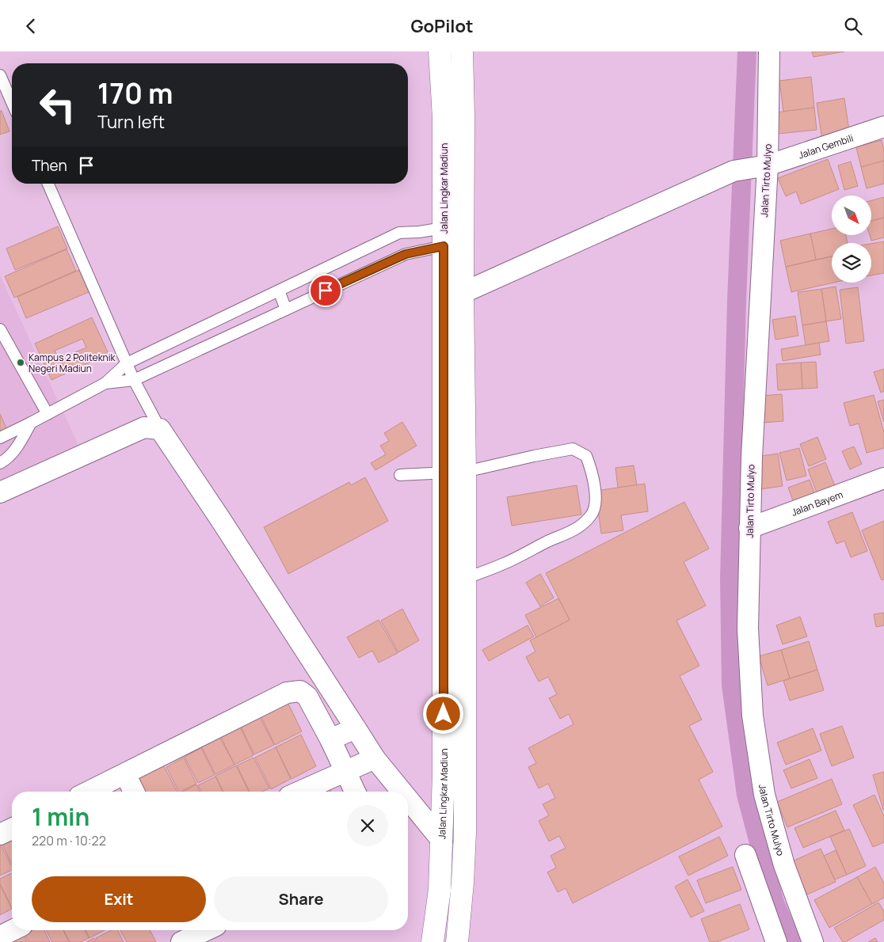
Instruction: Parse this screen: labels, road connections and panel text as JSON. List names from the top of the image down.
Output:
{
  "streets": {
    "main road": ["Jalan Lingkar Madiun"],
    "street": ["Jalan Gembili", "Jalan Tirto Mulyo", "Jalan Bayem"]
  },
  "crossings": [
    ["Jalan Gembili", "Jalan Tirto Mulyo"],
    ["Jalan Gembili", "Jalan Lingkar Madiun"],
    ["Jalan Tirto Mulyo", "Jalan Bayem"]
  ],
  "places": ["Kampus 2 Politeknik Negeri Madiun"],
  "north": "bottom right",
  "page": {
    "header": "GoPilot",
    "turn": ["170 m", "Turn left"],
    "then": "Then",
    "heading": ["1 min", "220 m · 10:22"],
    "buttons": ["Exit", "Share"]
  }
}
